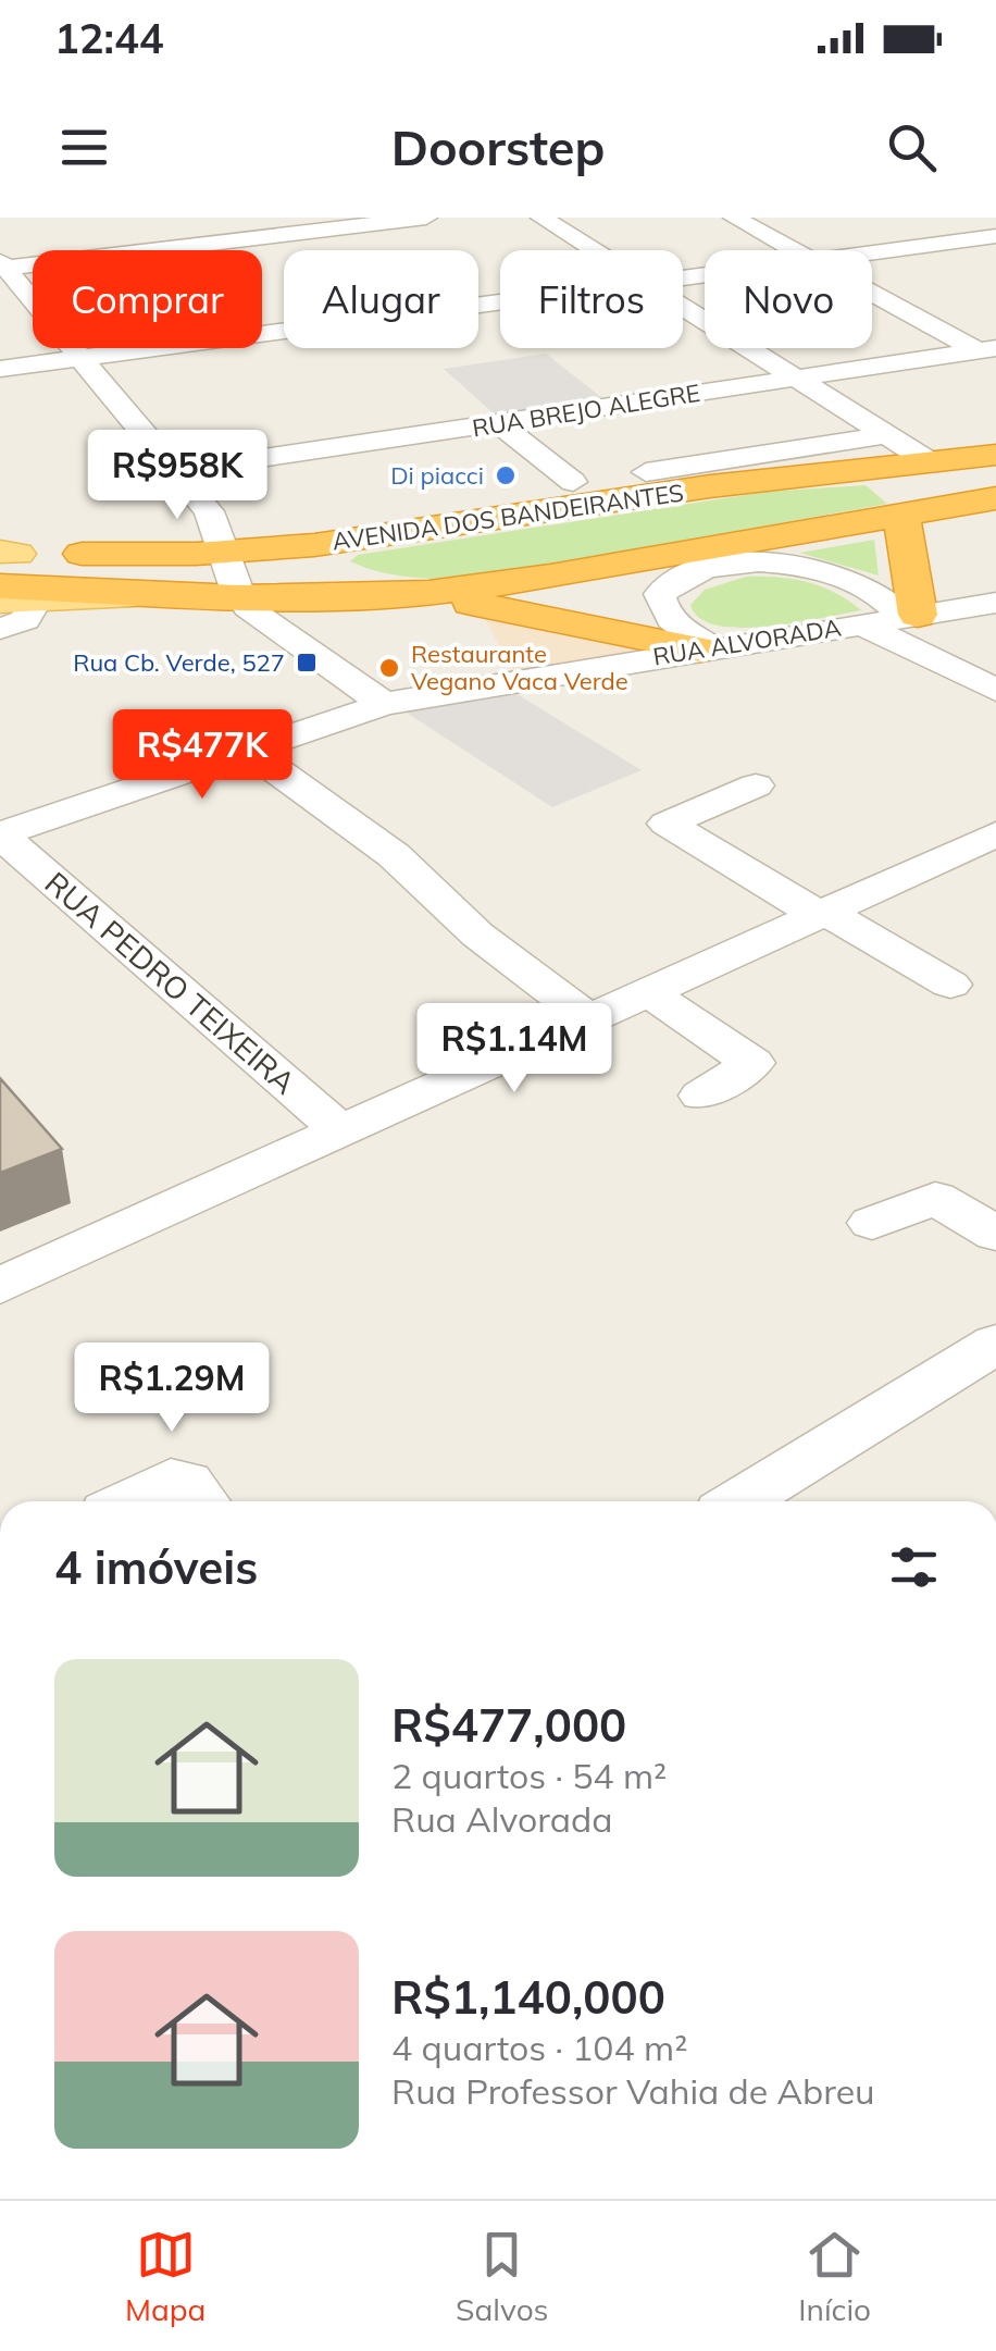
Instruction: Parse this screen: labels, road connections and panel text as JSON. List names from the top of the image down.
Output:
{
  "streets": {
    "highway": ["AVENIDA DOS BANDEIRANTES"],
    "street": ["RUA BREJO ALEGRE", "RUA ALVORADA", "RUA PEDRO TEIXEIRA"]
  },
  "crossings": [
    ["RUA ALVORADA", "RUA PEDRO TEIXEIRA"]
  ],
  "places": {
    "other": ["Di piacci", "Restaurante Vegano Vaca Verde"],
    "transit": ["Rua Cb. Verde, 527"]
  },
  "page": {
    "status": "12:44",
    "header": "Doorstep",
    "chip": [
      "Comprar",
      "Alugar",
      "Filtros",
      "Novo"
    ],
    "price": [
      "R$958K",
      "R$477K",
      "R$1.14M",
      "R$1.29M"
    ],
    "heading": "4 imóveis",
    "list": [
      {
        "name": "R$477,000",
        "note": "2 quartos · 54 m² · Rua Alvorada"
      },
      {
        "name": "R$1,140,000",
        "note": "4 quartos · 104 m² · Rua Professor Vahia de Abreu"
      }
    ],
    "tabs": ["Mapa", "Salvos", "Início"]
  }
}
